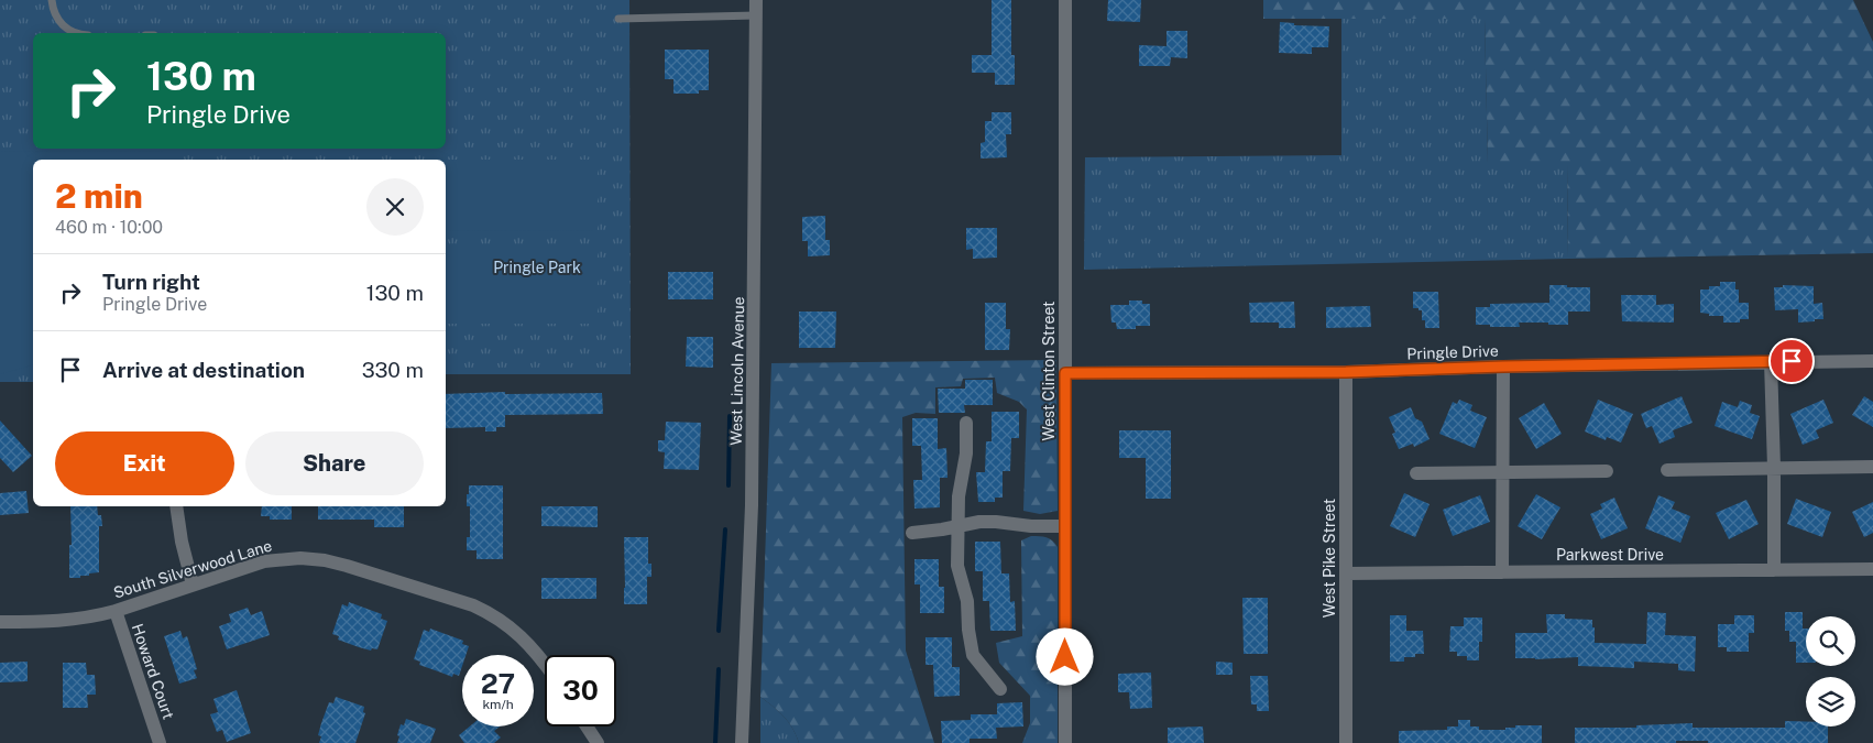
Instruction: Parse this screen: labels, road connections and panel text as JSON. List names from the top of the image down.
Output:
{
  "streets": {
    "street": [
      "Pringle Drive",
      "West Lincoln Avenue",
      "West Clinton Street",
      "Parkwest Drive",
      "West Pike Street",
      "South Silverwood Lane",
      "Howard Court"
    ]
  },
  "crossings": [
    ["Pringle Drive", "West Clinton Street"],
    ["Pringle Drive", "West Pike Street"],
    ["Parkwest Drive", "West Pike Street"],
    ["South Silverwood Lane", "Howard Court"]
  ],
  "parks": ["Pringle Park"],
  "page": {
    "turn": ["130 m", "Pringle Drive"],
    "heading": ["2 min", "460 m · 10:00"],
    "list": [
      {
        "name": "Turn right",
        "note": "Pringle Drive",
        "value": "130 m"
      },
      {
        "name": "Arrive at destination",
        "value": "330 m"
      }
    ],
    "buttons": ["Exit", "Share"],
    "speed": "27 km/h",
    "limit": "30"
  }
}
